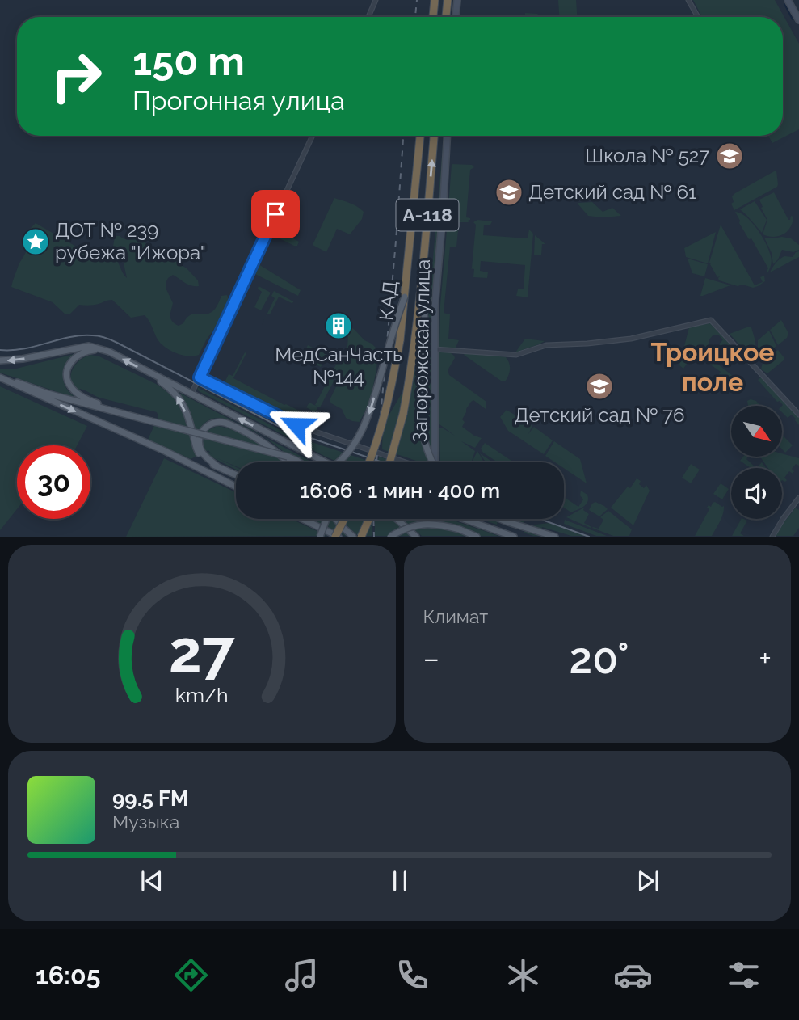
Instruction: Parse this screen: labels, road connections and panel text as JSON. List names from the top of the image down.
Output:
{
  "streets": {
    "highway": ["А-118", "КАД"],
    "street": ["Запорожская улица"]
  },
  "districts": ["Троицкое поле"],
  "places": {
    "school or university": ["Школа № 527", "Детский сад № 61", "Детский сад № 76"],
    "place": ["ДОТ № 239 рубежа \"Ижора\""],
    "building": ["МедСанЧасть №144"]
  },
  "north": "bottom right",
  "page": {
    "turn": ["150 m", "Прогонная улица"],
    "limit": "30",
    "trip": "16:06 · 1 мин · 400 m",
    "tile": "Климат",
    "heat": ["−", "20°", "+"],
    "song": ["99.5 FM", "Музыка"],
    "tabs": "16:05",
    "gauge": ["27", "km/h"]
  }
}
